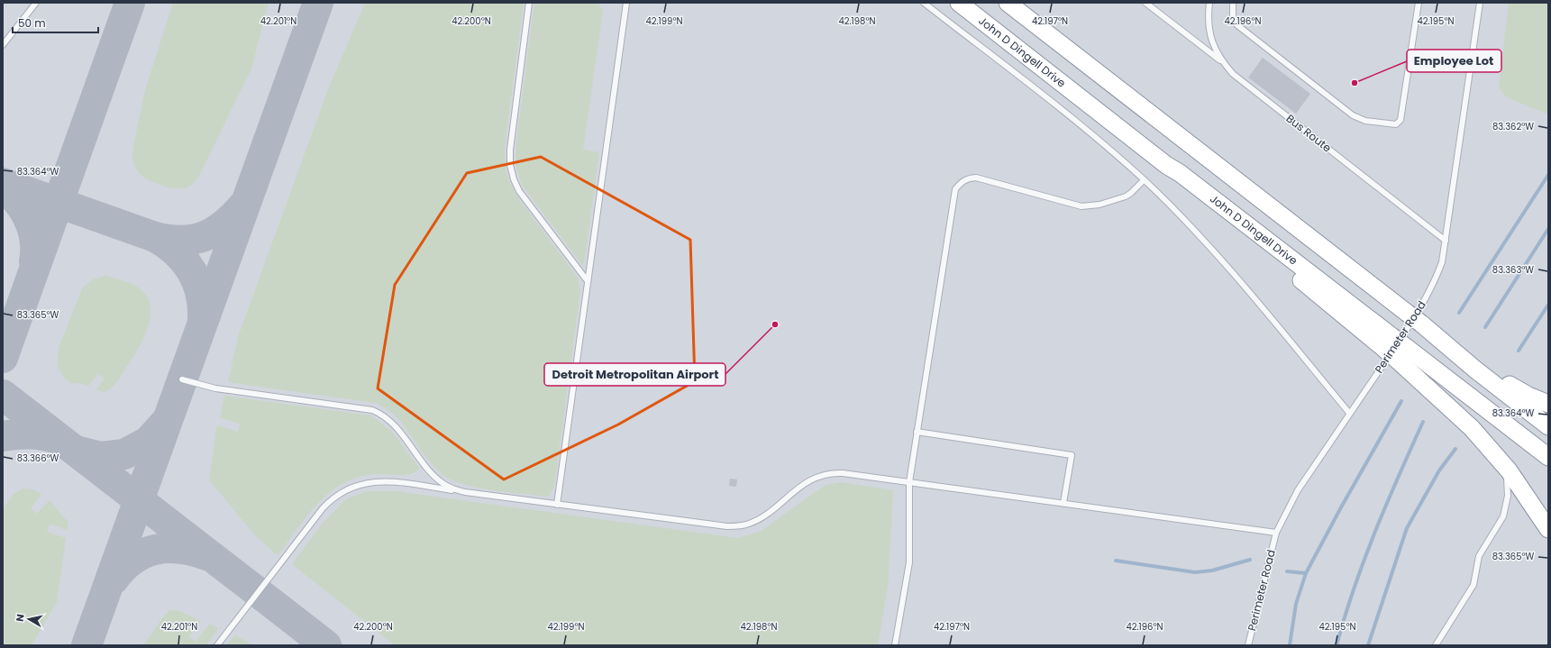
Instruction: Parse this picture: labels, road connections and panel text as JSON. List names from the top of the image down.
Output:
{
  "streets": {
    "highway": ["John D Dingell Drive"],
    "lane": ["Bus Route", "Perimeter Road"]
  },
  "crossings": [
    ["Bus Route", "Perimeter Road"]
  ],
  "places": ["Employee Lot", "Detroit Metropolitan Airport"],
  "scale_bar": "50 m",
  "north": "left",
  "coordinates": [
    "42.201°N",
    "42.200°N",
    "42.199°N",
    "42.198°N",
    "42.197°N",
    "42.196°N",
    "42.195°N",
    "83.362°W",
    "83.364°W",
    "83.363°W",
    "83.365°W",
    "83.366°W"
  ]
}
